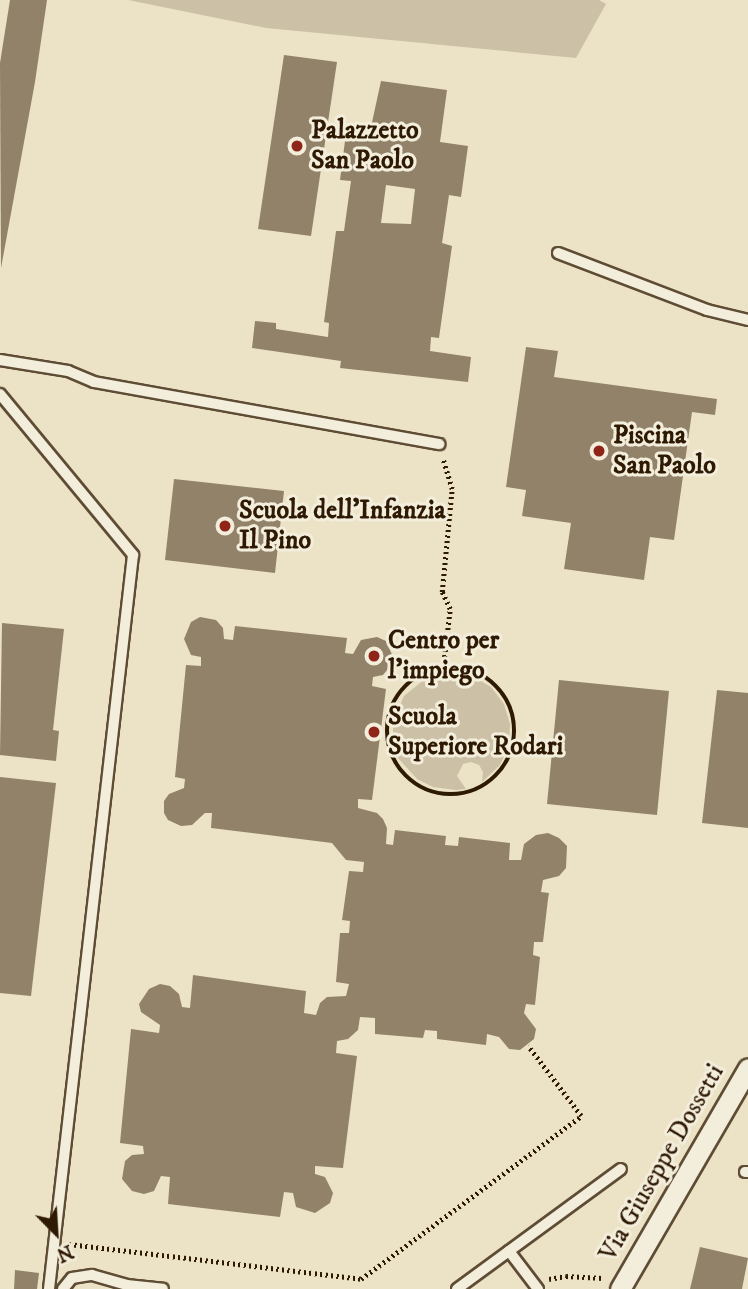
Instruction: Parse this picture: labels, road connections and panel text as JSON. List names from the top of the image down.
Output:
{
  "streets": {
    "street": ["Via Giuseppe Dossetti"]
  },
  "places": [
    "Palazzetto San Paolo",
    "Piscina San Paolo",
    "Scuola dell'Infanzia Il Pino",
    "Centro per l'impiego",
    "Scuola Superiore Rodari"
  ],
  "north": "bottom right"
}
